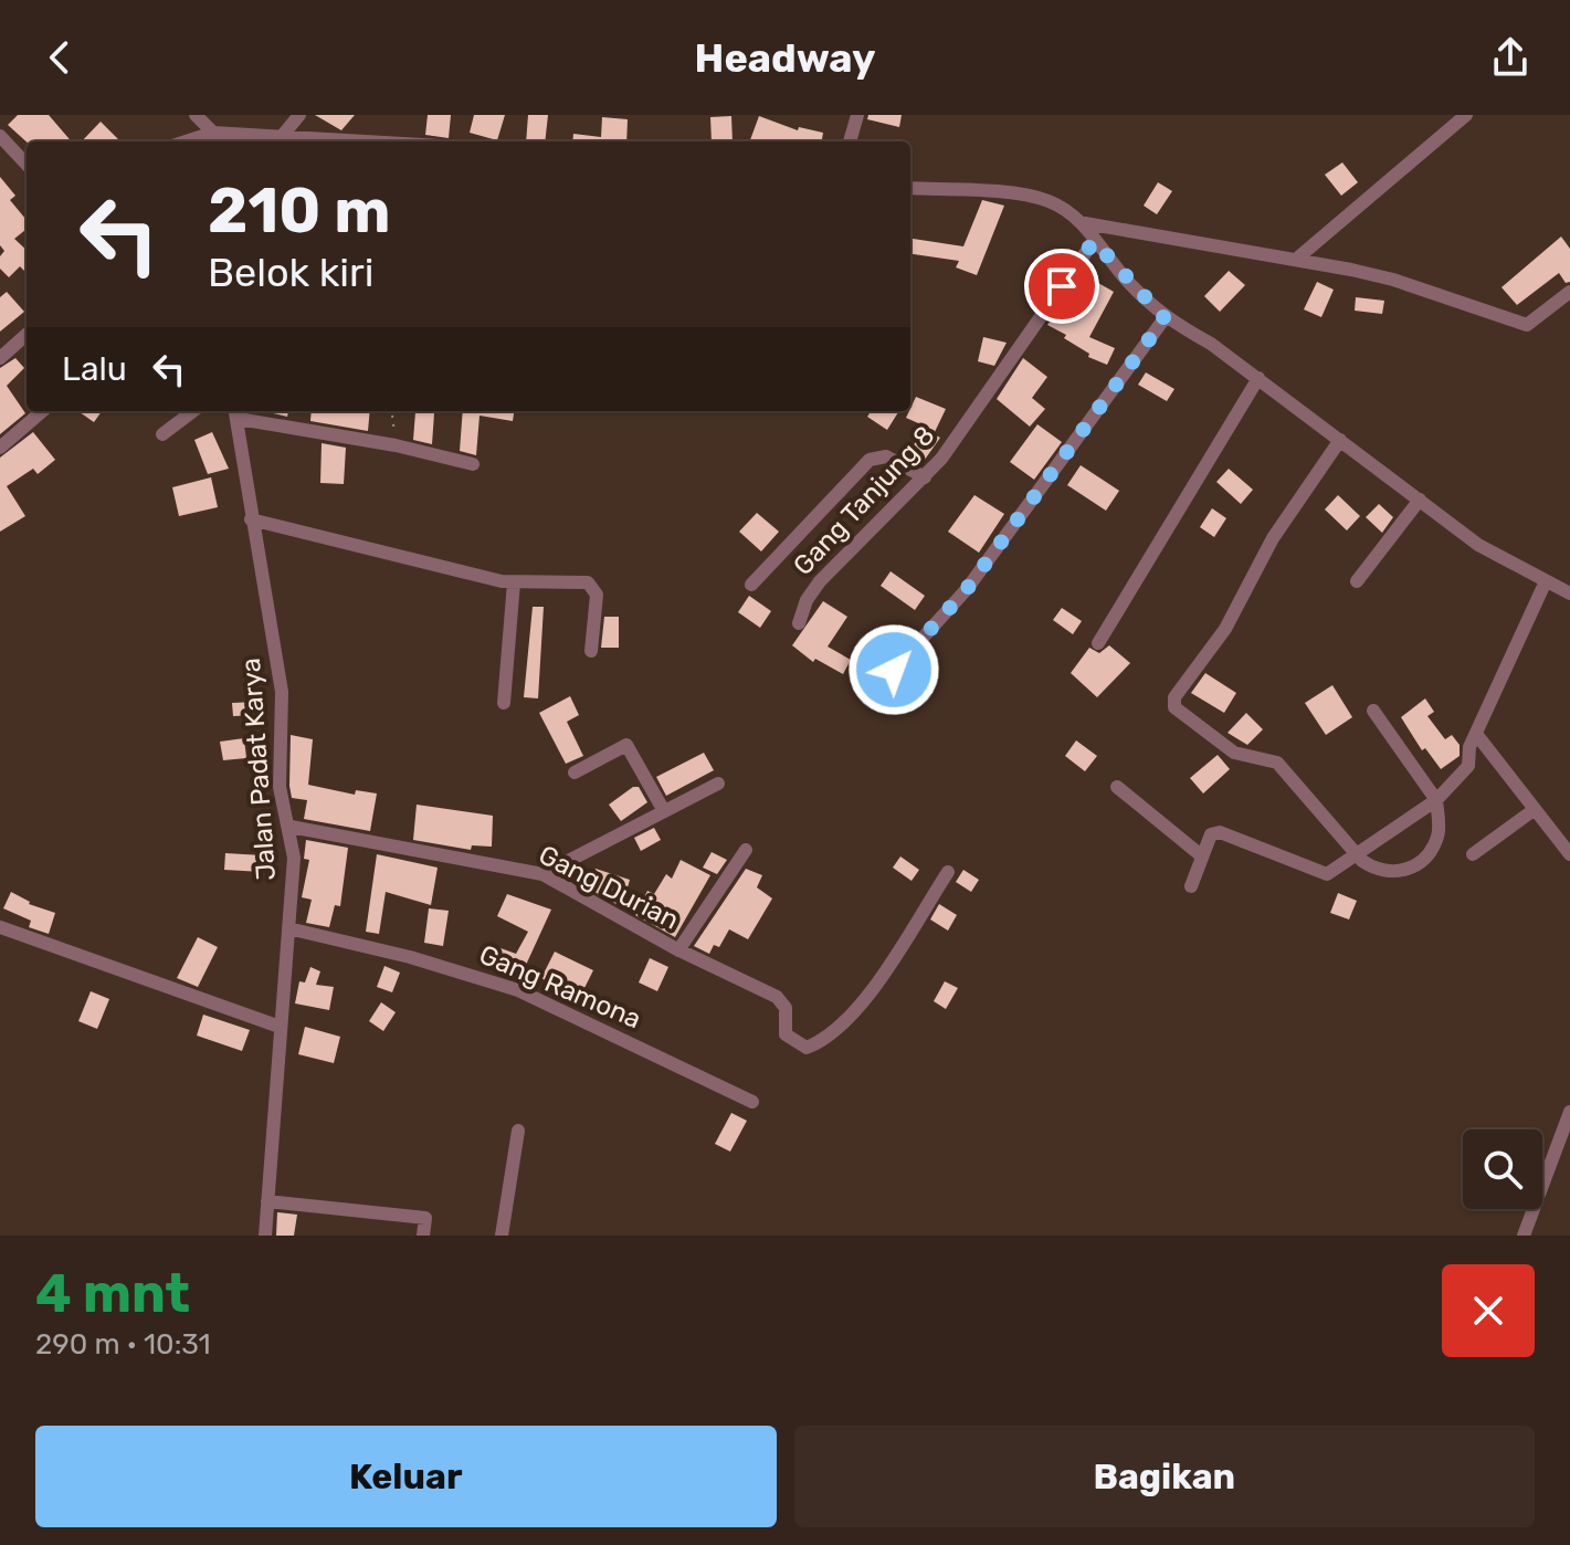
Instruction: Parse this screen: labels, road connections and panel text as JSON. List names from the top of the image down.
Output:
{
  "streets": {
    "street": [
      "Gang Tanjung 8",
      "Jalan Padat Karya",
      "Gang Durian",
      "Gang Ramona"
    ]
  },
  "crossings": [
    ["Jalan Padat Karya", "Gang Durian"],
    ["Jalan Padat Karya", "Gang Ramona"]
  ],
  "page": {
    "header": "Headway",
    "turn": ["210 m", "Belok kiri"],
    "then": "Lalu",
    "heading": ["4 mnt", "290 m · 10:31"],
    "buttons": ["Keluar", "Bagikan"]
  }
}
